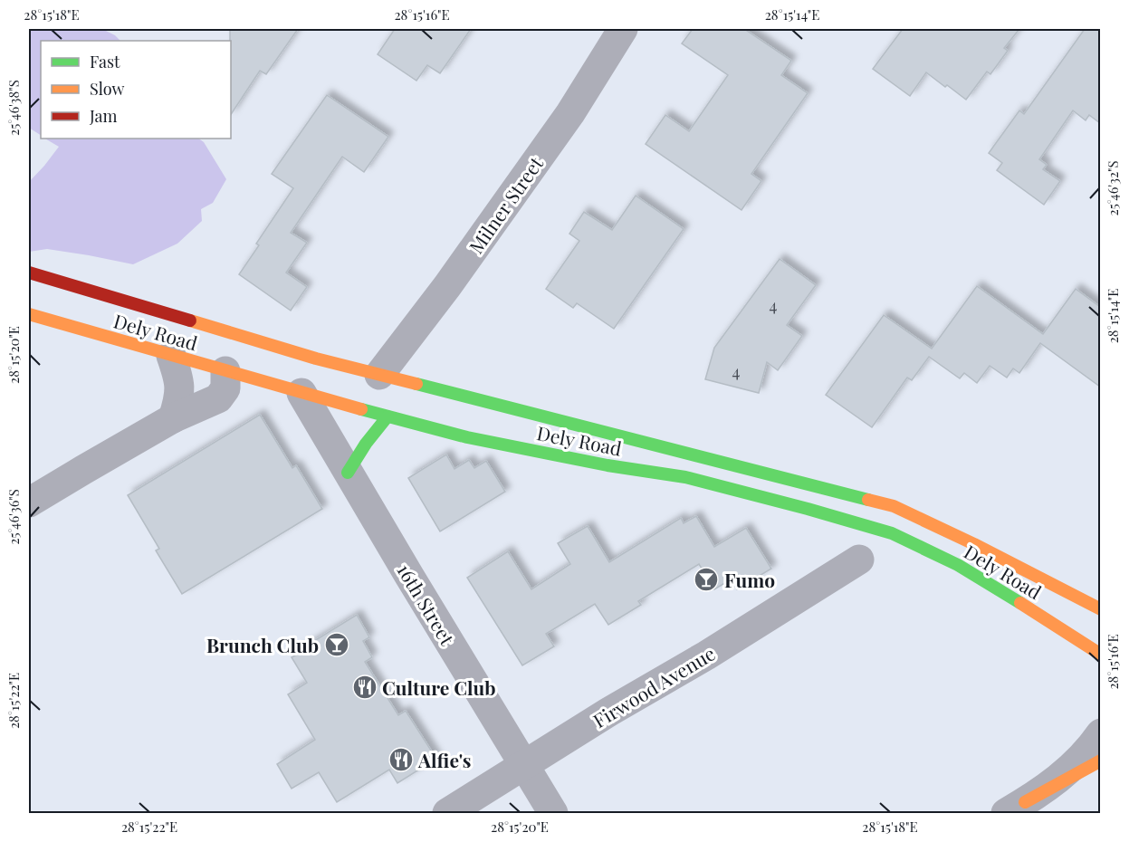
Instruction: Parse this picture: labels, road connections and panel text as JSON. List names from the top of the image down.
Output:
{
  "streets": {
    "main road": ["Dely Road"],
    "street": ["Milner Street", "16th Street", "Firwood Avenue"]
  },
  "crossings": [
    ["Milner Street", "Dely Road"],
    ["Dely Road", "16th Street"],
    ["16th Street", "Firwood Avenue"]
  ],
  "places": {
    "bar": ["Fumo", "Brunch Club"],
    "restaurant": ["Culture Club", "Alfie's"]
  },
  "house_numbers": ["4", "4"],
  "legend": ["Fast", "Slow", "Jam"],
  "coordinates": [
    "28°15'18\"E",
    "28°15'16\"E",
    "28°15'14\"E",
    "25°46'38\"S",
    "25°46'32\"S",
    "28°15'20\"E",
    "25°46'36\"S",
    "28°15'22\"E"
  ]
}
